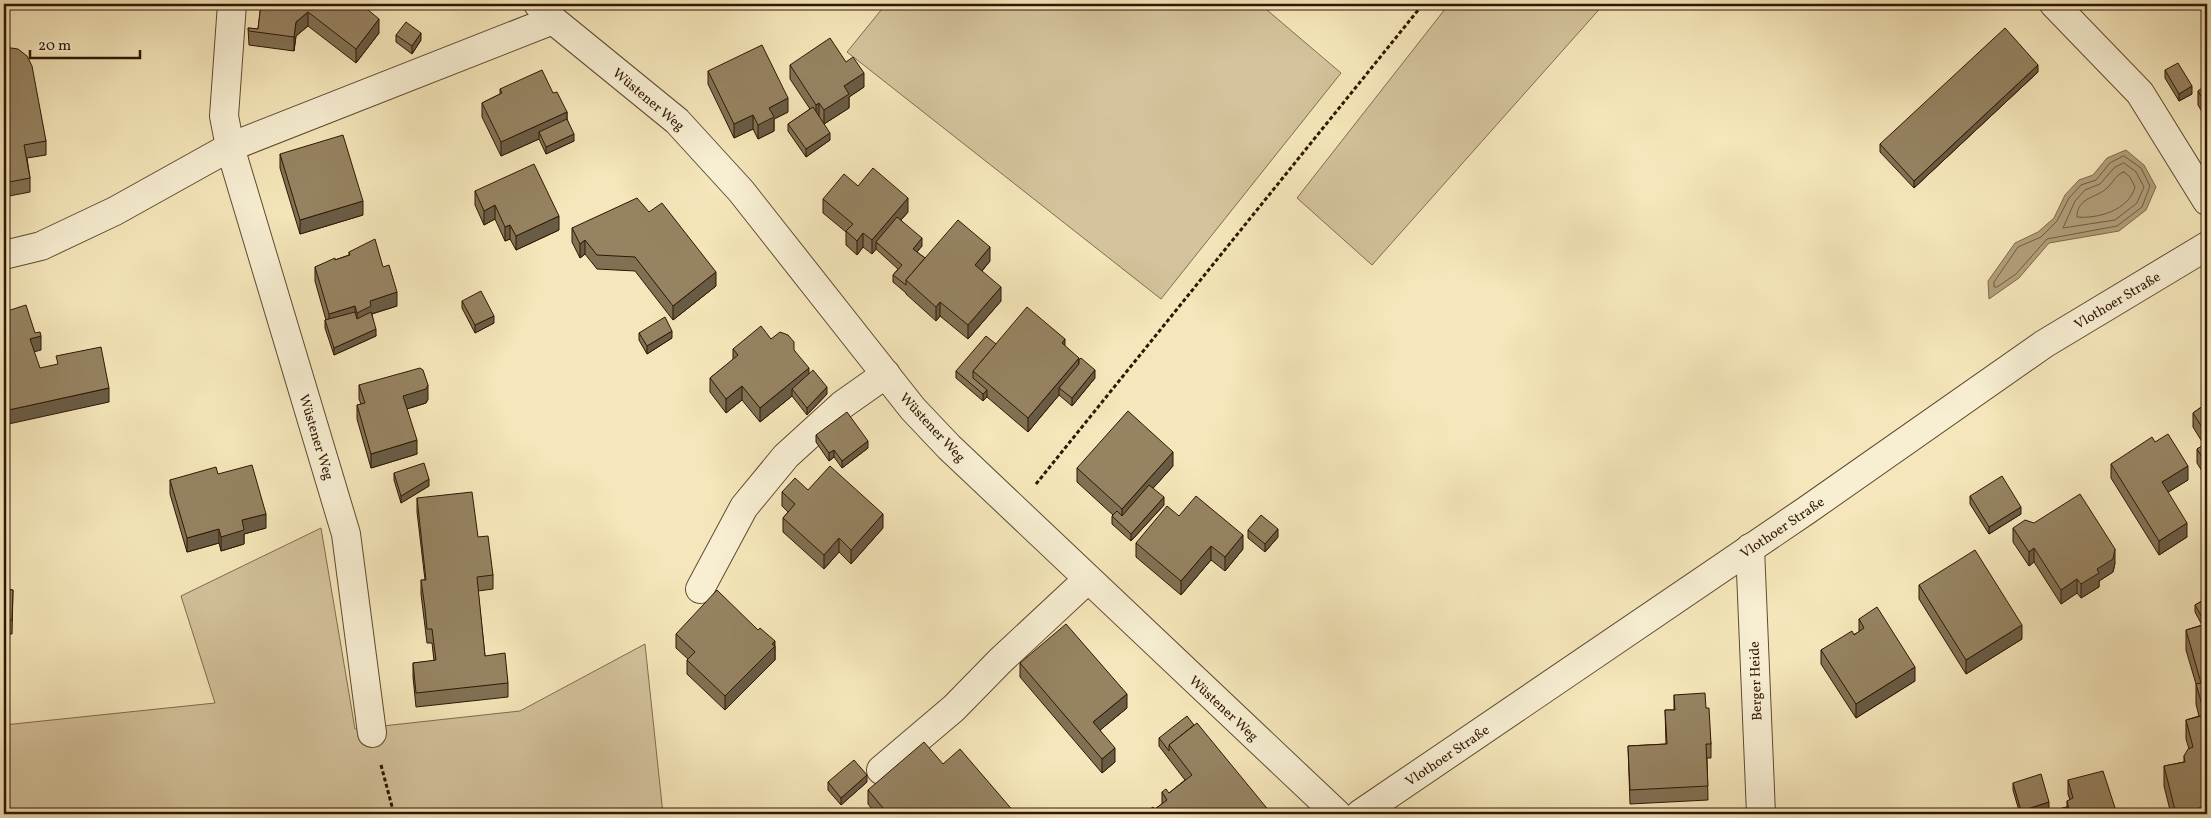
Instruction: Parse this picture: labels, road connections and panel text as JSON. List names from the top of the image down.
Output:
{
  "streets": {
    "street": ["Wüstener Weg", "Vlothoer Straße", "Berger Heide"]
  },
  "crossings": [
    ["Vlothoer Straße", "Berger Heide"]
  ],
  "scale_bar": "20 m"
}
